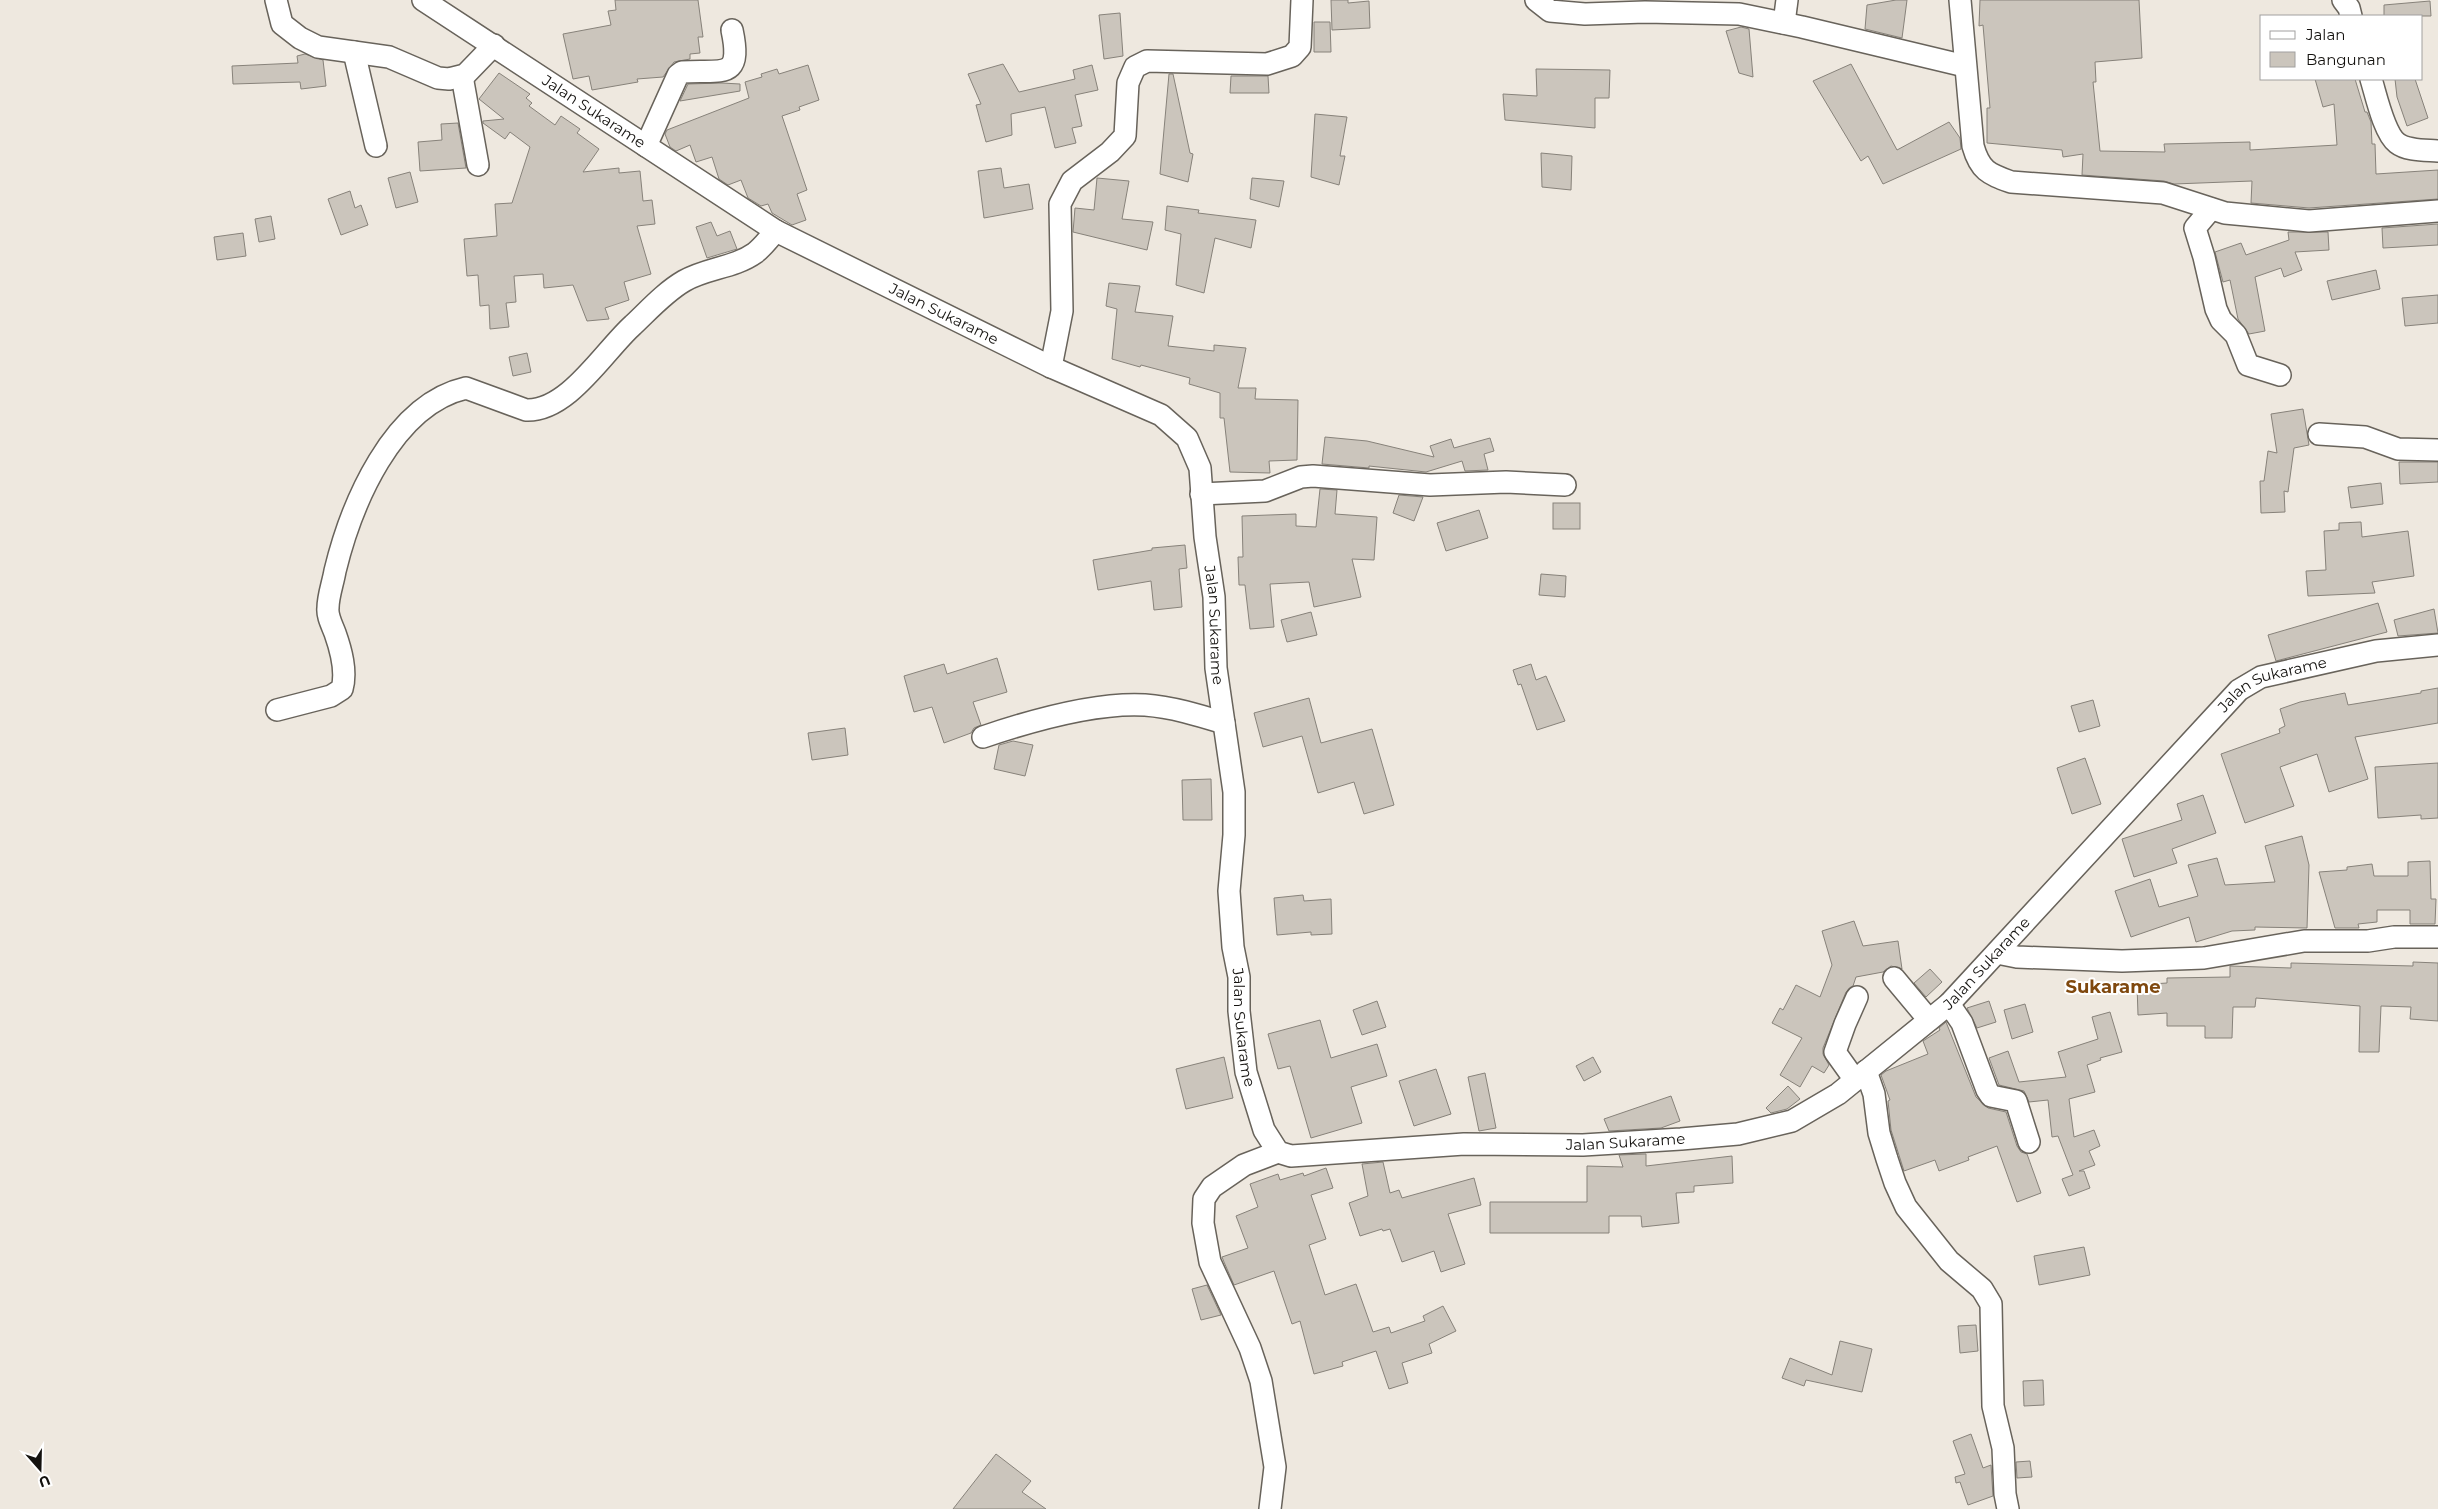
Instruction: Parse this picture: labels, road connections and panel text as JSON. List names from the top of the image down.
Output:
{
  "streets": {
    "street": ["Jalan Sukarame"]
  },
  "districts": ["Sukarame"],
  "legend": ["Jalan", "Bangunan"],
  "north": "bottom"
}
